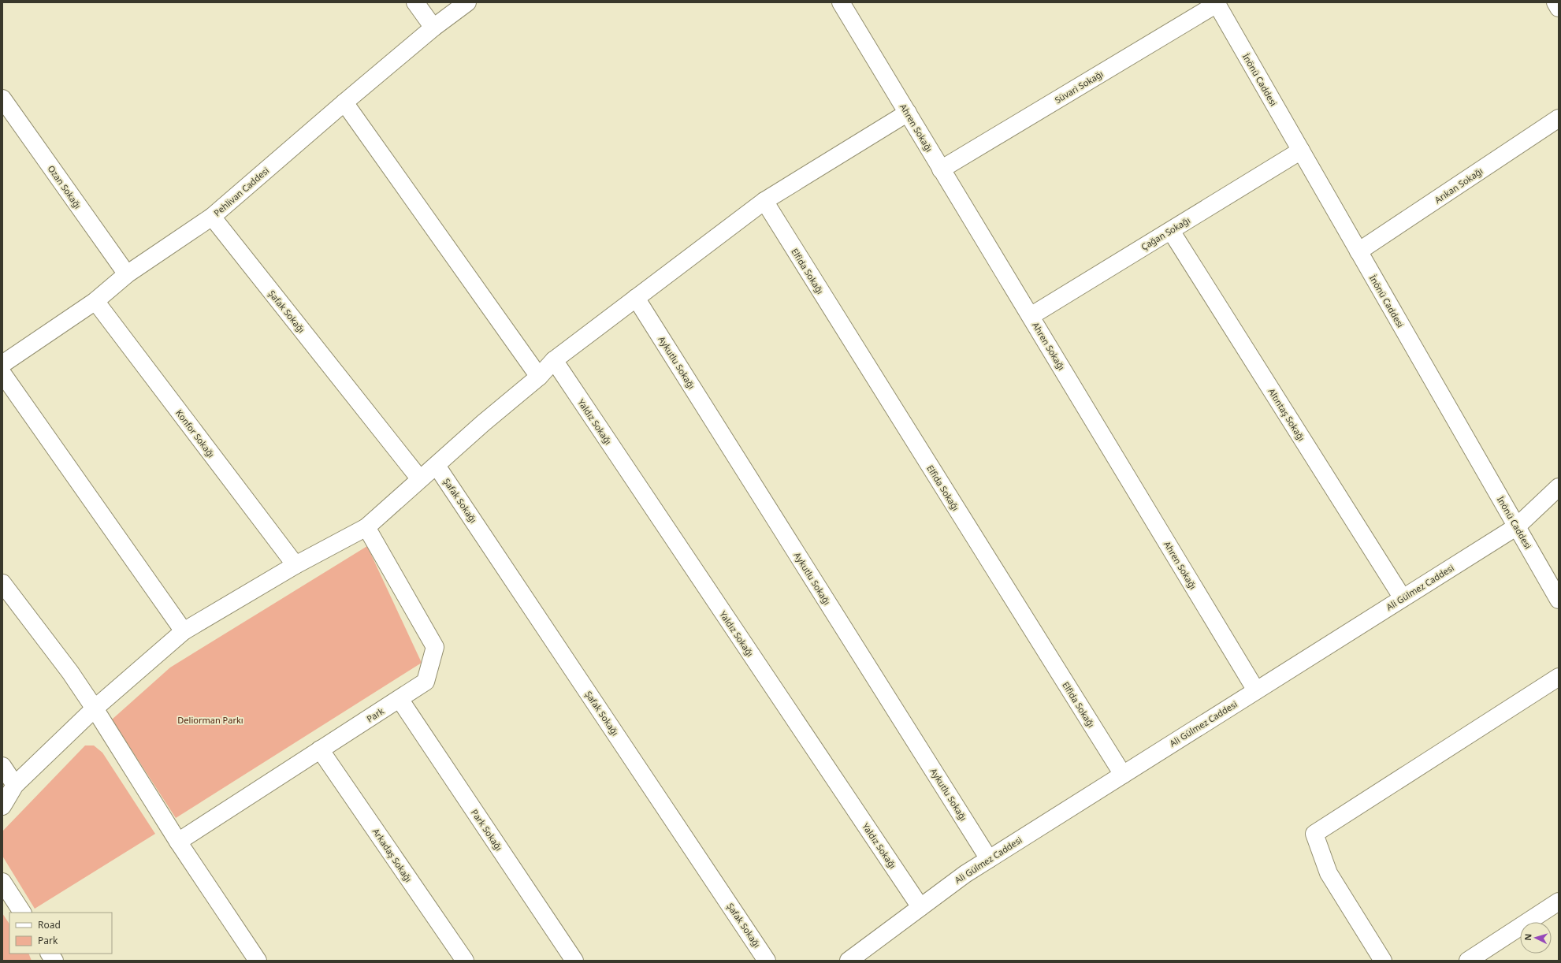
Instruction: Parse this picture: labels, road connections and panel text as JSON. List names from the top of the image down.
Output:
{
  "streets": {
    "street": [
      "İnönü Caddesi",
      "Süvari Sokağı",
      "Ahren Sokağı",
      "Arıkan Sokağı",
      "Ozan Sokağı",
      "Pehlivan Caddesi",
      "Çağan Sokağı",
      "Elfida Sokağı",
      "Şafak Sokağı",
      "Aykutlu Sokağı",
      "Altıntaş Sokağı",
      "Yaldız Sokağı",
      "Konfor Sokağı",
      "Ali Gülmez Caddesi",
      "Park",
      "Park Sokağı",
      "Arkadaş Sokağı"
    ]
  },
  "crossings": [
    ["İnönü Caddesi", "Süvari Sokağı"],
    ["İnönü Caddesi", "Arıkan Sokağı"],
    ["İnönü Caddesi", "Çağan Sokağı"],
    ["İnönü Caddesi", "Ali Gülmez Caddesi"],
    ["Süvari Sokağı", "Ahren Sokağı"],
    ["Ahren Sokağı", "Çağan Sokağı"],
    ["Ahren Sokağı", "Ali Gülmez Caddesi"],
    ["Ozan Sokağı", "Pehlivan Caddesi"],
    ["Pehlivan Caddesi", "Şafak Sokağı"],
    ["Pehlivan Caddesi", "Konfor Sokağı"],
    ["Çağan Sokağı", "Altıntaş Sokağı"],
    ["Elfida Sokağı", "Ali Gülmez Caddesi"],
    ["Aykutlu Sokağı", "Ali Gülmez Caddesi"],
    ["Altıntaş Sokağı", "Ali Gülmez Caddesi"],
    ["Yaldız Sokağı", "Ali Gülmez Caddesi"],
    ["Park", "Park Sokağı"],
    ["Park", "Arkadaş Sokağı"]
  ],
  "parks": ["Deliorman Parkı"],
  "legend": ["Road", "Park"],
  "north": "left"
}
